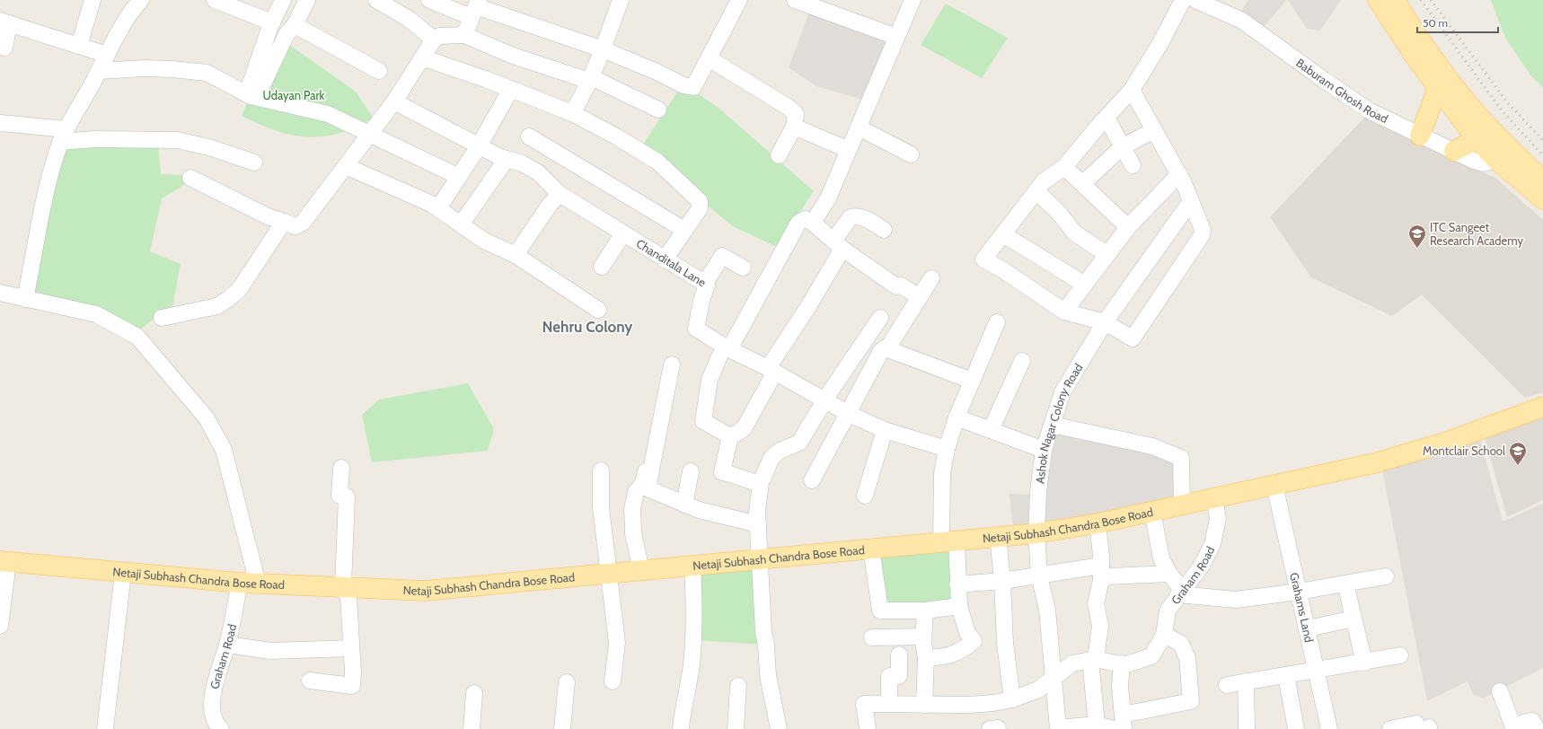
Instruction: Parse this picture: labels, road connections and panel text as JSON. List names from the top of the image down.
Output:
{
  "streets": {
    "main road": ["Netaji Subhash Chandra Bose Road"],
    "street": [
      "Baburam Ghosh Road",
      "Chanditala Lane",
      "Ashok Nagar Colony Road",
      "Graham Road",
      "Grahams Land"
    ]
  },
  "crossings": [
    ["Ashok Nagar Colony Road", "Netaji Subhash Chandra Bose Road"],
    ["Netaji Subhash Chandra Bose Road", "Graham Road"],
    ["Netaji Subhash Chandra Bose Road", "Grahams Land"]
  ],
  "districts": ["Nehru Colony"],
  "parks": ["Udayan Park"],
  "places": {
    "school or university": ["ITC Sangeet Research Academy", "Montclair School"]
  },
  "scale_bar": "50 m"
}
